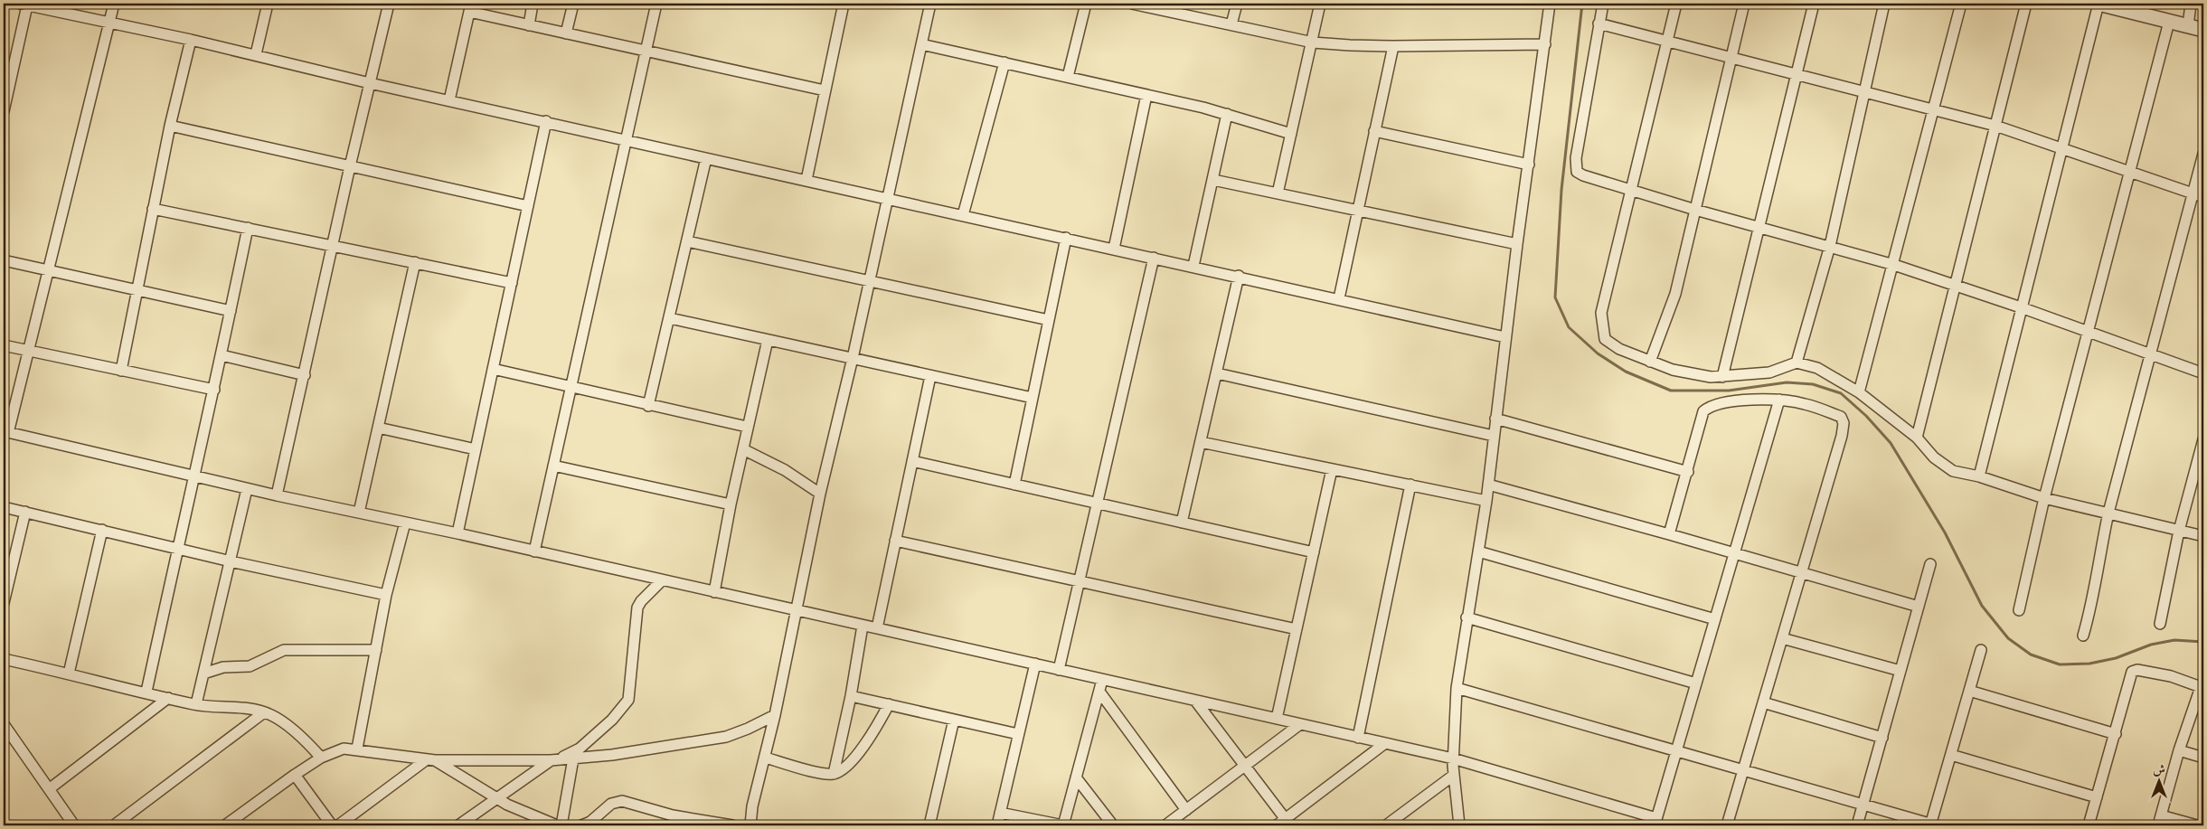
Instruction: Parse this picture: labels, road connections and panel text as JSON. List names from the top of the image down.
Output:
{
  "north": "top"
}
